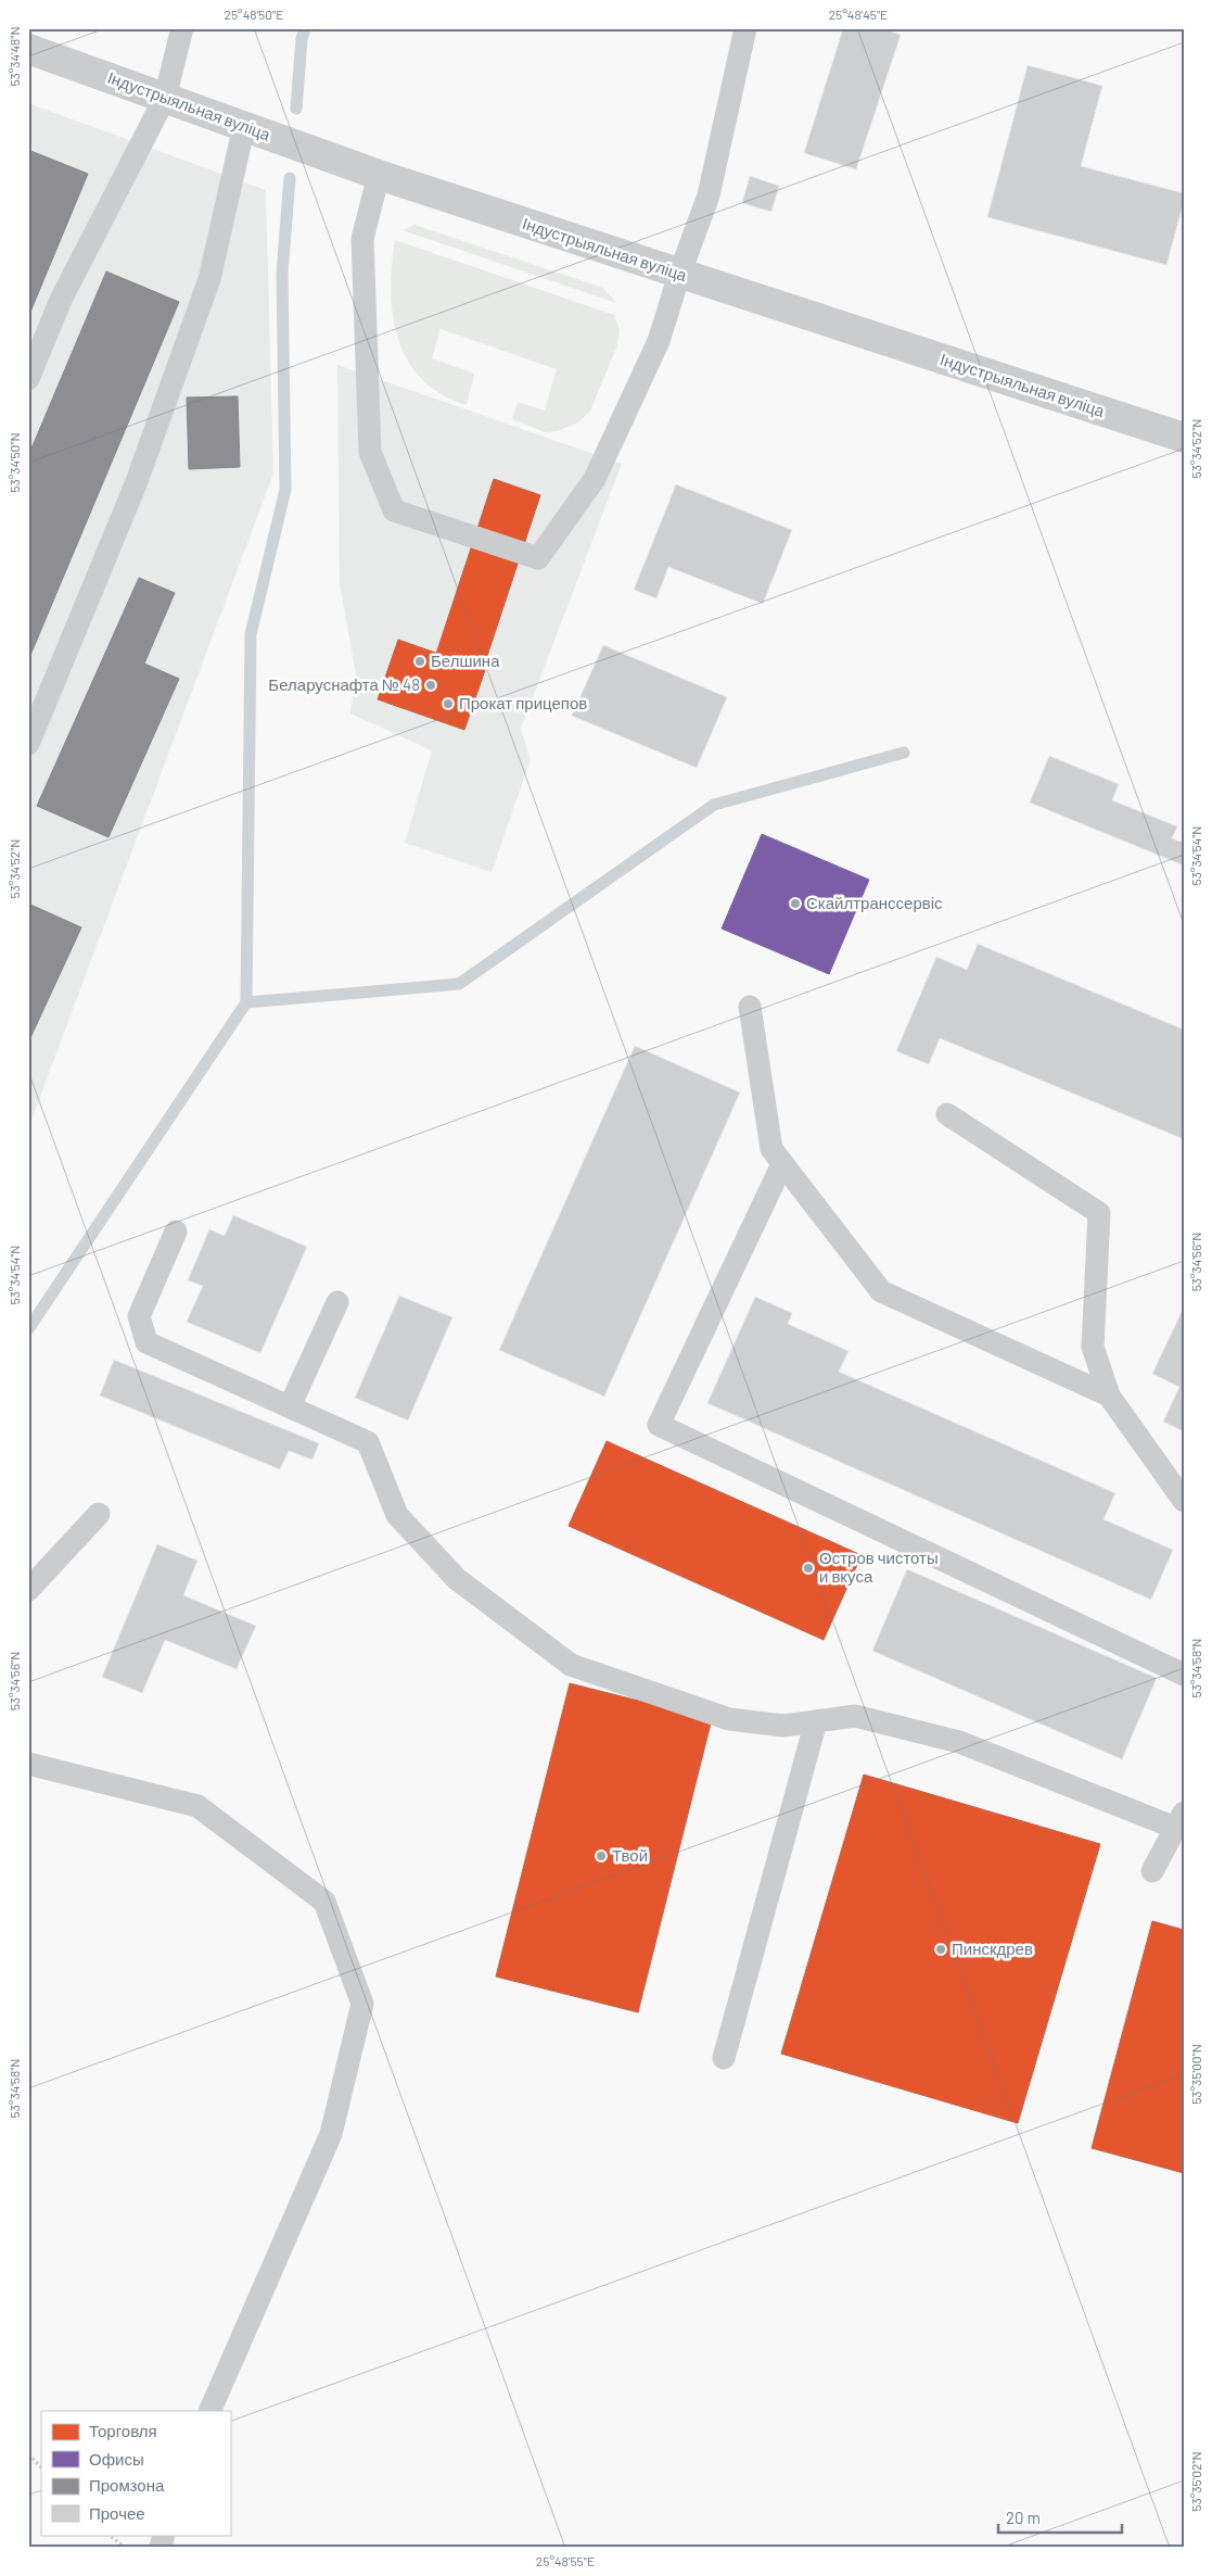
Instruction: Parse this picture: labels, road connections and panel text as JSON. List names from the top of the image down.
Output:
{
  "streets": {
    "street": ["Індустрыяльная вуліца"]
  },
  "places": [
    "Белшина",
    "Беларуснафта № 48",
    "Прокат прицепов",
    "Скайлтранссервіс",
    "Остров чистоты и вкуса",
    "Твой",
    "Пинскдрев"
  ],
  "legend": [
    "Торговля",
    "Офисы",
    "Промзона",
    "Прочее"
  ],
  "scale_bar": "20 m",
  "coordinates": [
    "25°48'50\"E",
    "25°48'45\"E",
    "53°34'48\"N",
    "53°34'52\"N",
    "53°34'50\"N",
    "53°34'54\"N",
    "53°34'56\"N",
    "53°34'58\"N",
    "53°35'00\"N",
    "53°35'02\"N",
    "25°48'55\"E"
  ]
}
